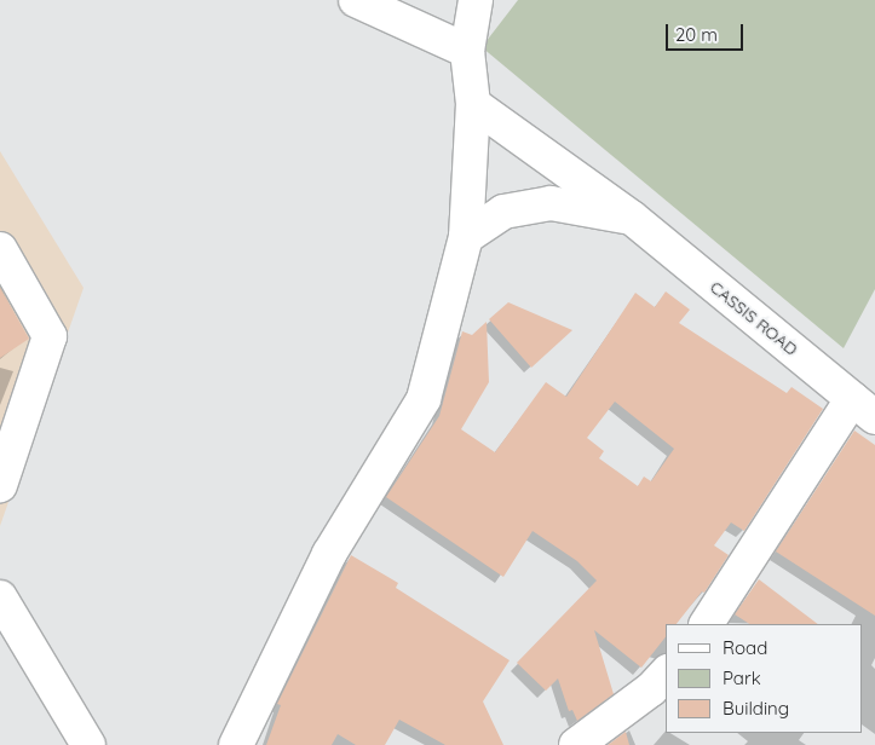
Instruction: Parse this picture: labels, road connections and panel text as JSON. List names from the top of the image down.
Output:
{
  "streets": {
    "street": ["CASSIS ROAD"]
  },
  "legend": ["Road", "Park", "Building"],
  "scale_bar": "20 m"
}
